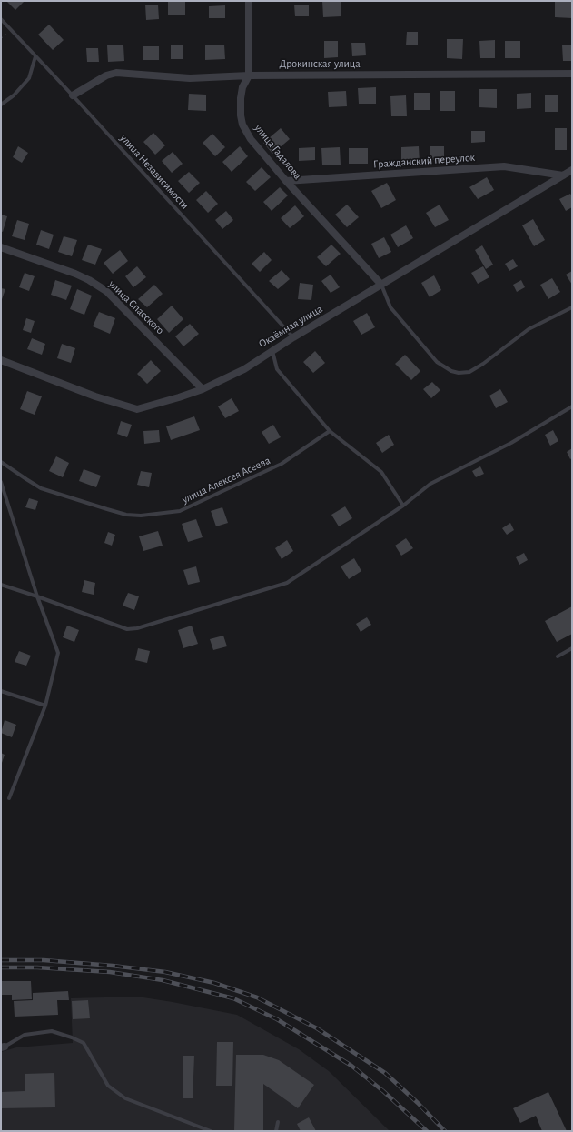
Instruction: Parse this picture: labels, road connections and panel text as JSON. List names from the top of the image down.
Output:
{
  "streets": {
    "street": [
      "Дрокинская улица",
      "улица Гадалова",
      "Гражданский переулок",
      "улица Спасского",
      "Окаёмная улица"
    ],
    "lane": ["улица Независимости", "улица Алексея Асеева"]
  },
  "crossings": [
    ["Дрокинская улица", "улица Гадалова"],
    ["Дрокинская улица", "улица Независимости"],
    ["улица Гадалова", "Гражданский переулок"],
    ["улица Гадалова", "Окаёмная улица"],
    ["Гражданский переулок", "Окаёмная улица"],
    ["улица Независимости", "Окаёмная улица"],
    ["улица Спасского", "Окаёмная улица"]
  ]
}
